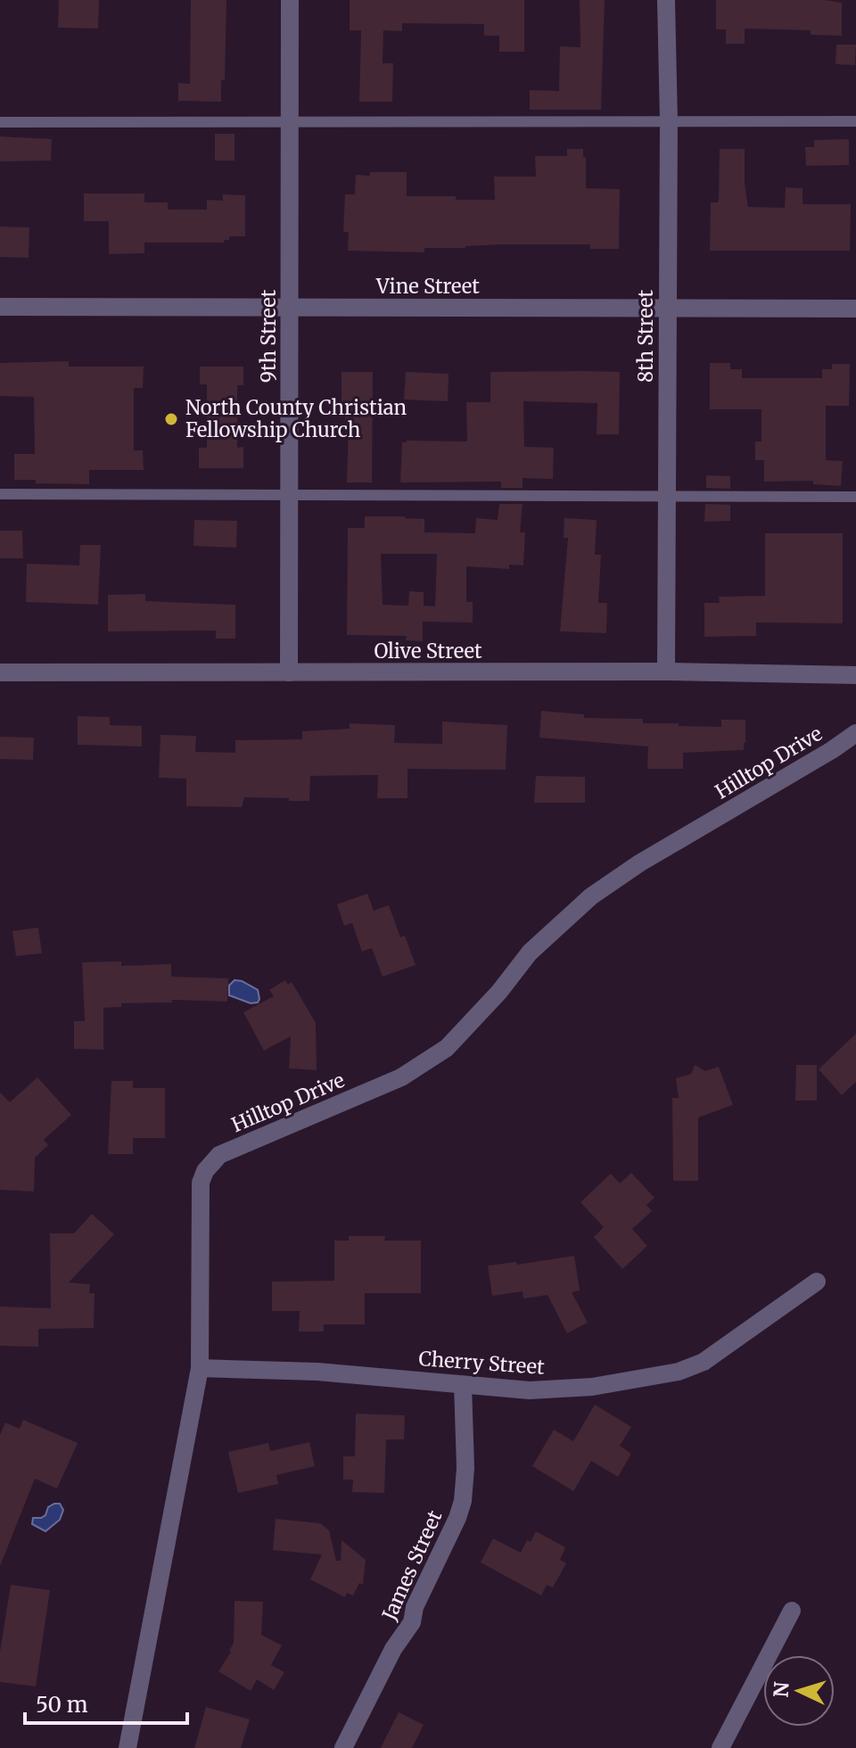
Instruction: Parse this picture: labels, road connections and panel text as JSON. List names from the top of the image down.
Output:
{
  "streets": {
    "street": [
      "Vine Street",
      "9th Street",
      "8th Street",
      "Olive Street",
      "Hilltop Drive",
      "Cherry Street",
      "James Street"
    ]
  },
  "crossings": [
    ["Vine Street", "9th Street"],
    ["Vine Street", "8th Street"],
    ["9th Street", "Olive Street"],
    ["8th Street", "Olive Street"],
    ["Hilltop Drive", "Cherry Street"],
    ["Cherry Street", "James Street"]
  ],
  "places": ["North County Christian Fellowship Church"],
  "scale_bar": "50 m",
  "north": "left"
}
